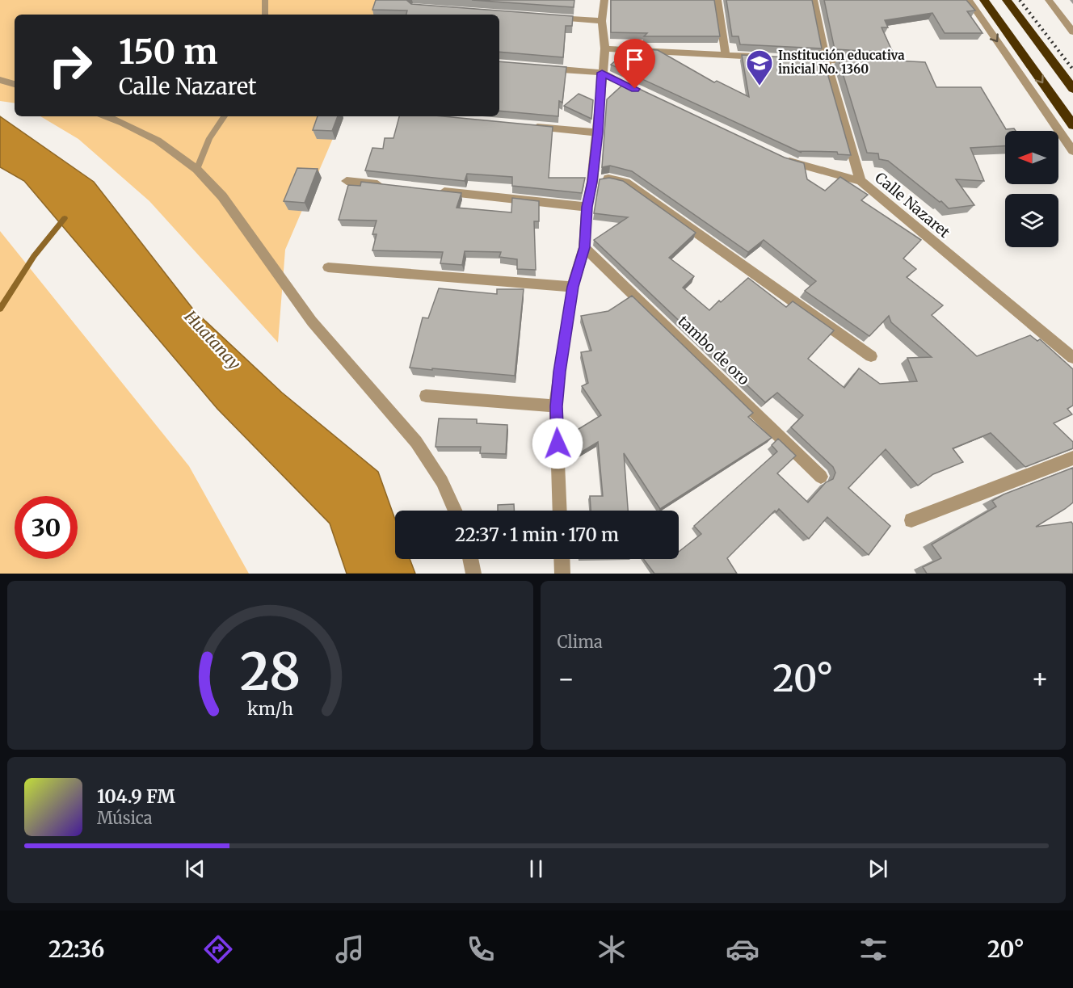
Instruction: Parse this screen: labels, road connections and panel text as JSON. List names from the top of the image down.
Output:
{
  "streets": {
    "street": ["Calle Nazaret", "tambo de oro"]
  },
  "water": ["Huatanay"],
  "places": {
    "school or university": ["Institución educativa inicial No. 1360"]
  },
  "north": "left",
  "page": {
    "turn": ["150 m", "Calle Nazaret"],
    "limit": "30",
    "trip": "22:37 · 1 min · 170 m",
    "tile": "Clima",
    "heat": ["−", "20°", "+"],
    "song": ["104.9 FM", "Música"],
    "tabs": ["22:36", "20°"],
    "gauge": ["28", "km/h"]
  }
}
